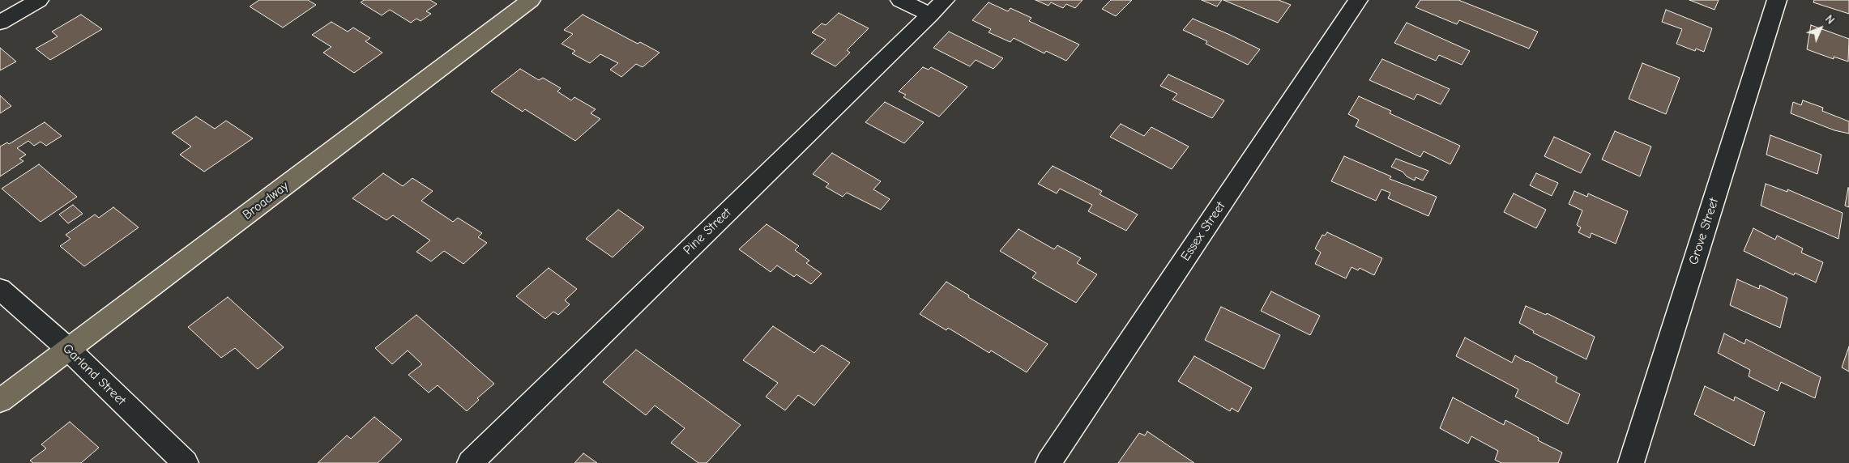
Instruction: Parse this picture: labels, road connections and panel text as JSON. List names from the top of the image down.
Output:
{
  "streets": {
    "main road": ["Broadway"],
    "street": [
      "Pine Street",
      "Essex Street",
      "Grove Street",
      "Garland Street"
    ]
  },
  "crossings": [
    ["Broadway", "Garland Street"]
  ],
  "north": "top right"
}
